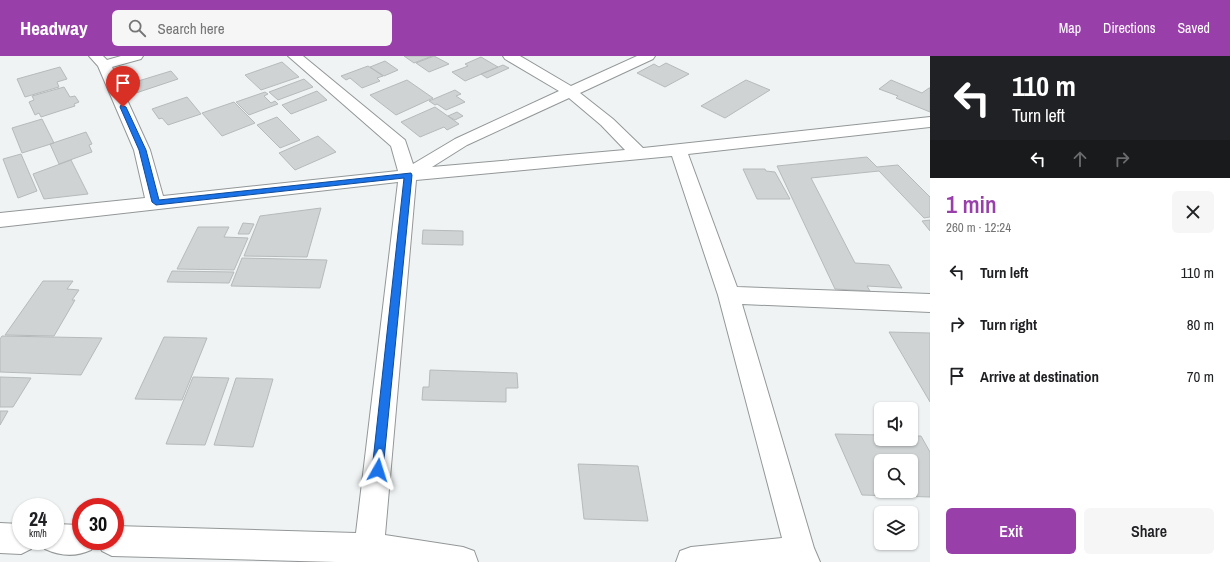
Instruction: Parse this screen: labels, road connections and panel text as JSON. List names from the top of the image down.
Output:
{
  "page": {
    "header": "Headway",
    "search": "Search here",
    "nav": ["Map", "Directions", "Saved"],
    "turn": ["110 m", "Turn left"],
    "heading": ["1 min", "260 m · 12:24"],
    "list": [
      {
        "name": "Turn left",
        "value": "110 m"
      },
      {
        "name": "Turn right",
        "value": "80 m"
      },
      {
        "name": "Arrive at destination",
        "value": "70 m"
      }
    ],
    "speed": "24 km/h",
    "limit": "30",
    "buttons": ["Exit", "Share"]
  }
}
